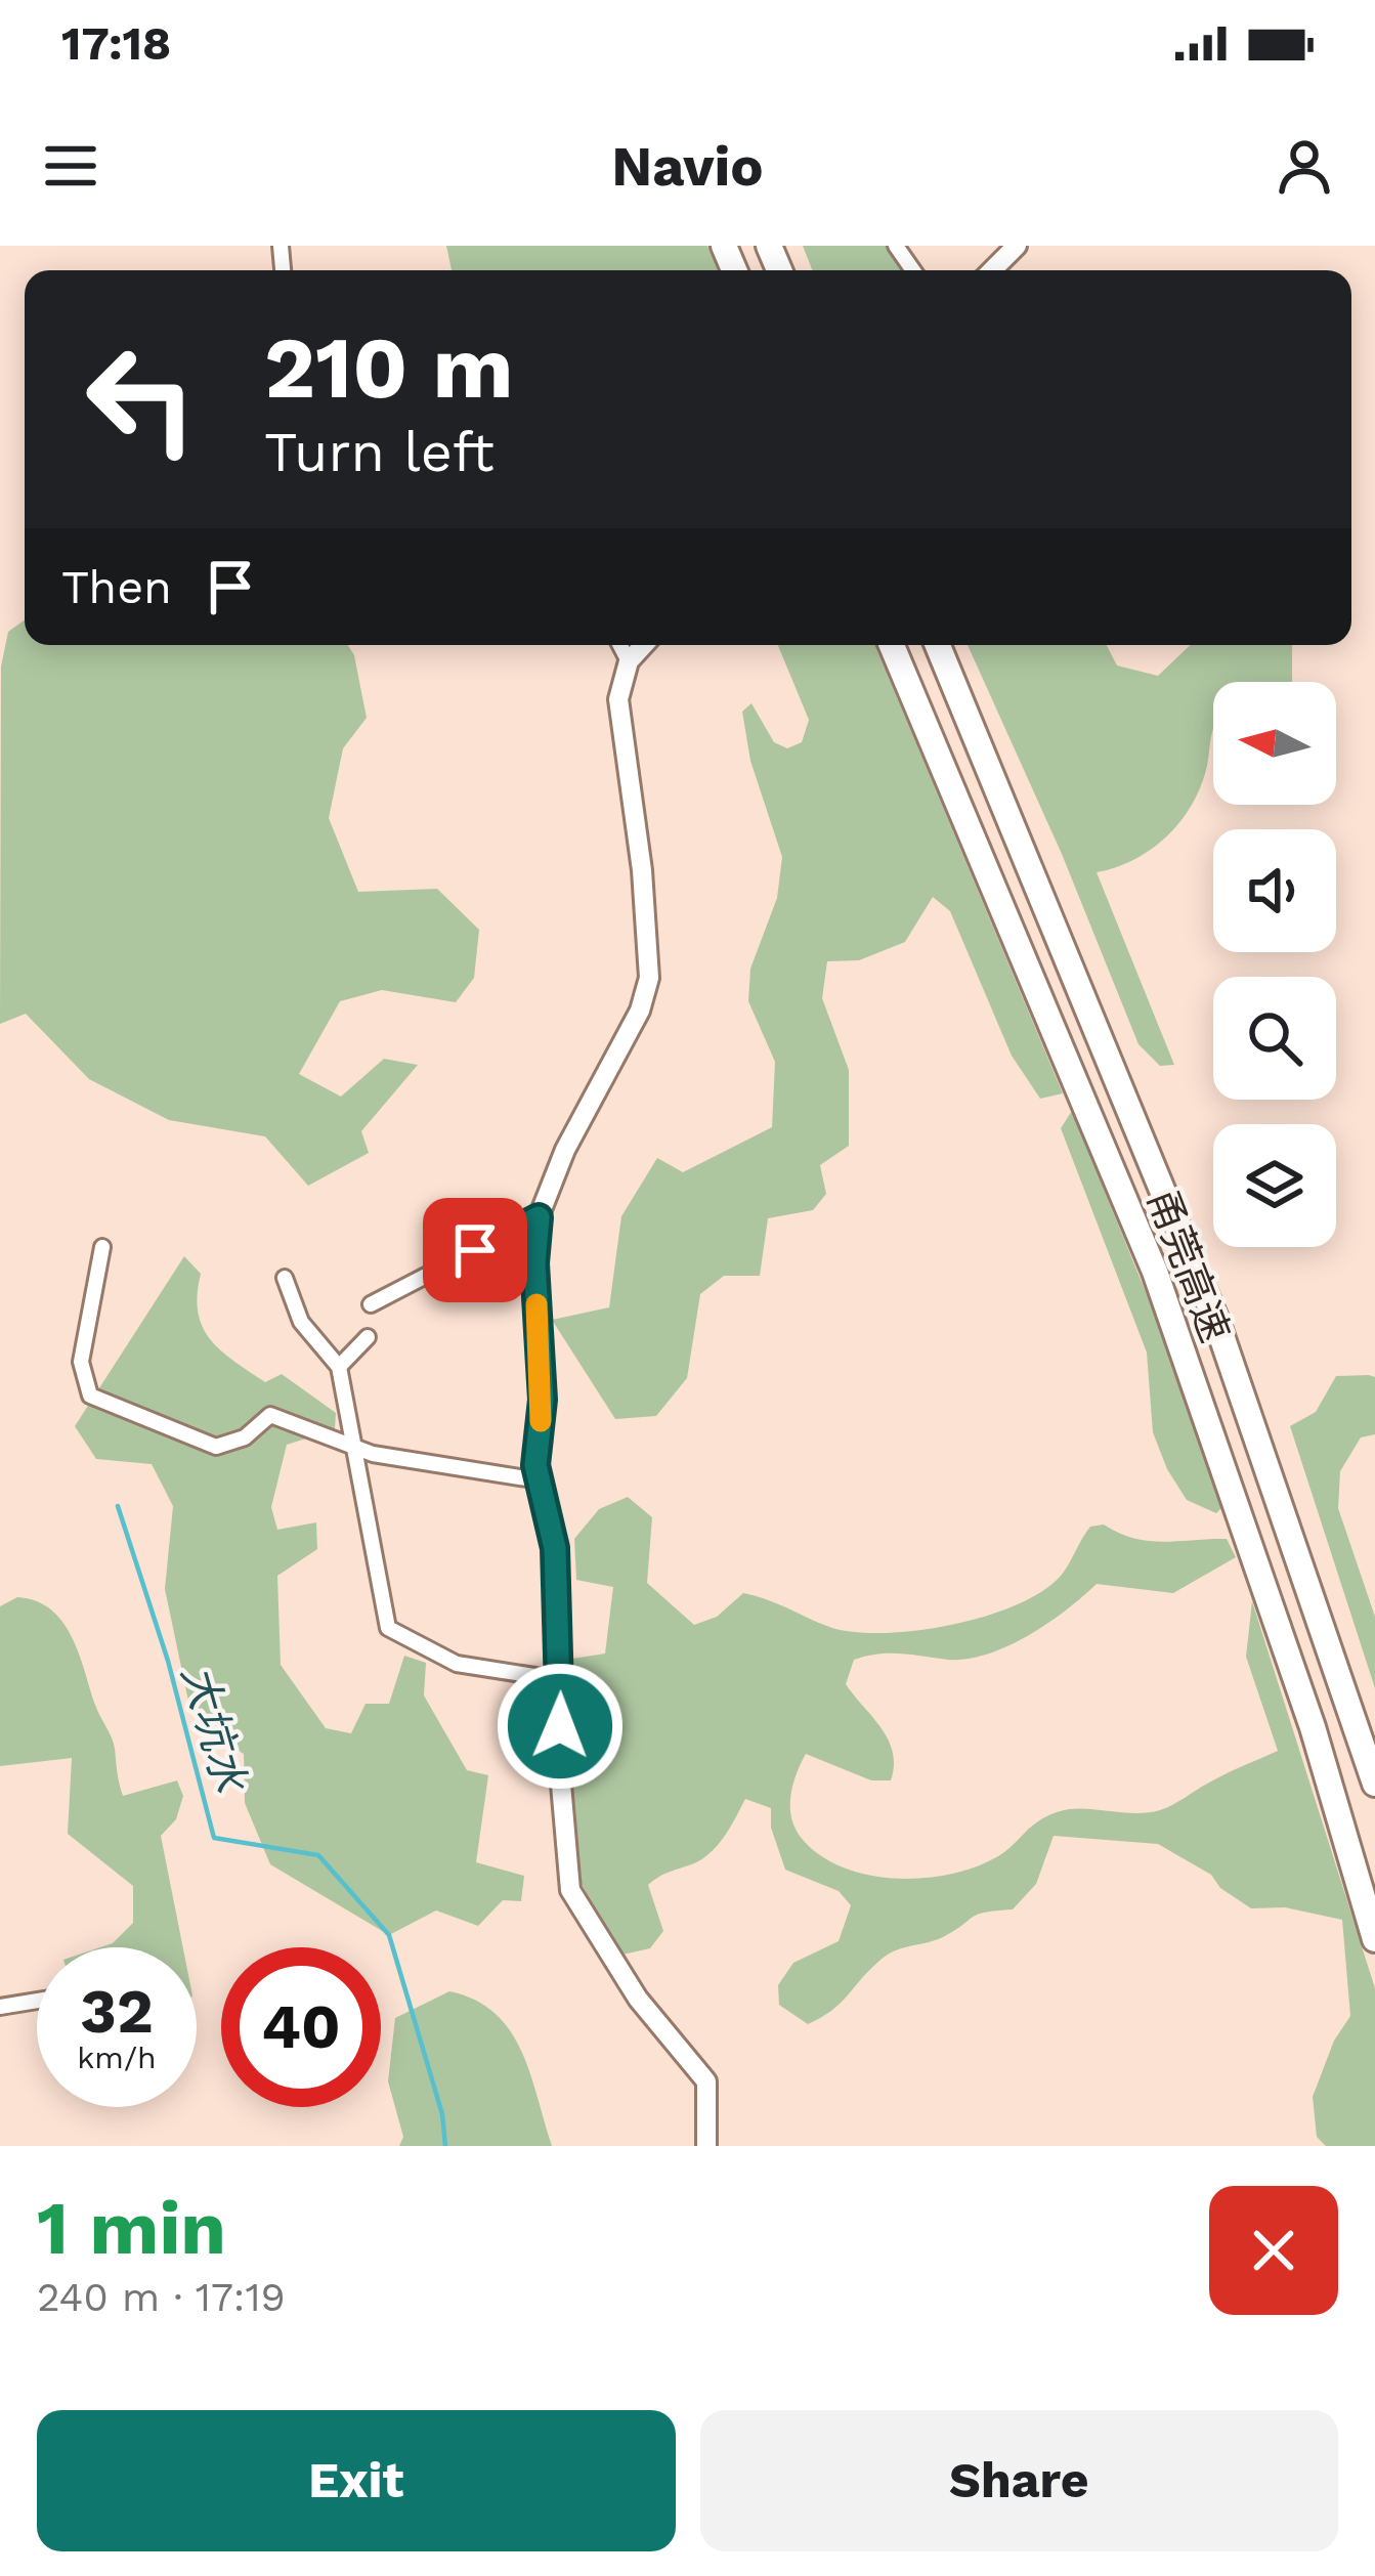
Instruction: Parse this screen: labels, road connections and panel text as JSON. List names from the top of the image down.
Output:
{
  "streets": {
    "highway": ["甬莞高速"]
  },
  "water": ["大坑水"],
  "north": "left",
  "page": {
    "status": "17:18",
    "header": "Navio",
    "turn": ["210 m", "Turn left"],
    "then": "Then",
    "speed": "32 km/h",
    "limit": "40",
    "heading": ["1 min", "240 m · 17:19"],
    "buttons": ["Exit", "Share"]
  }
}
